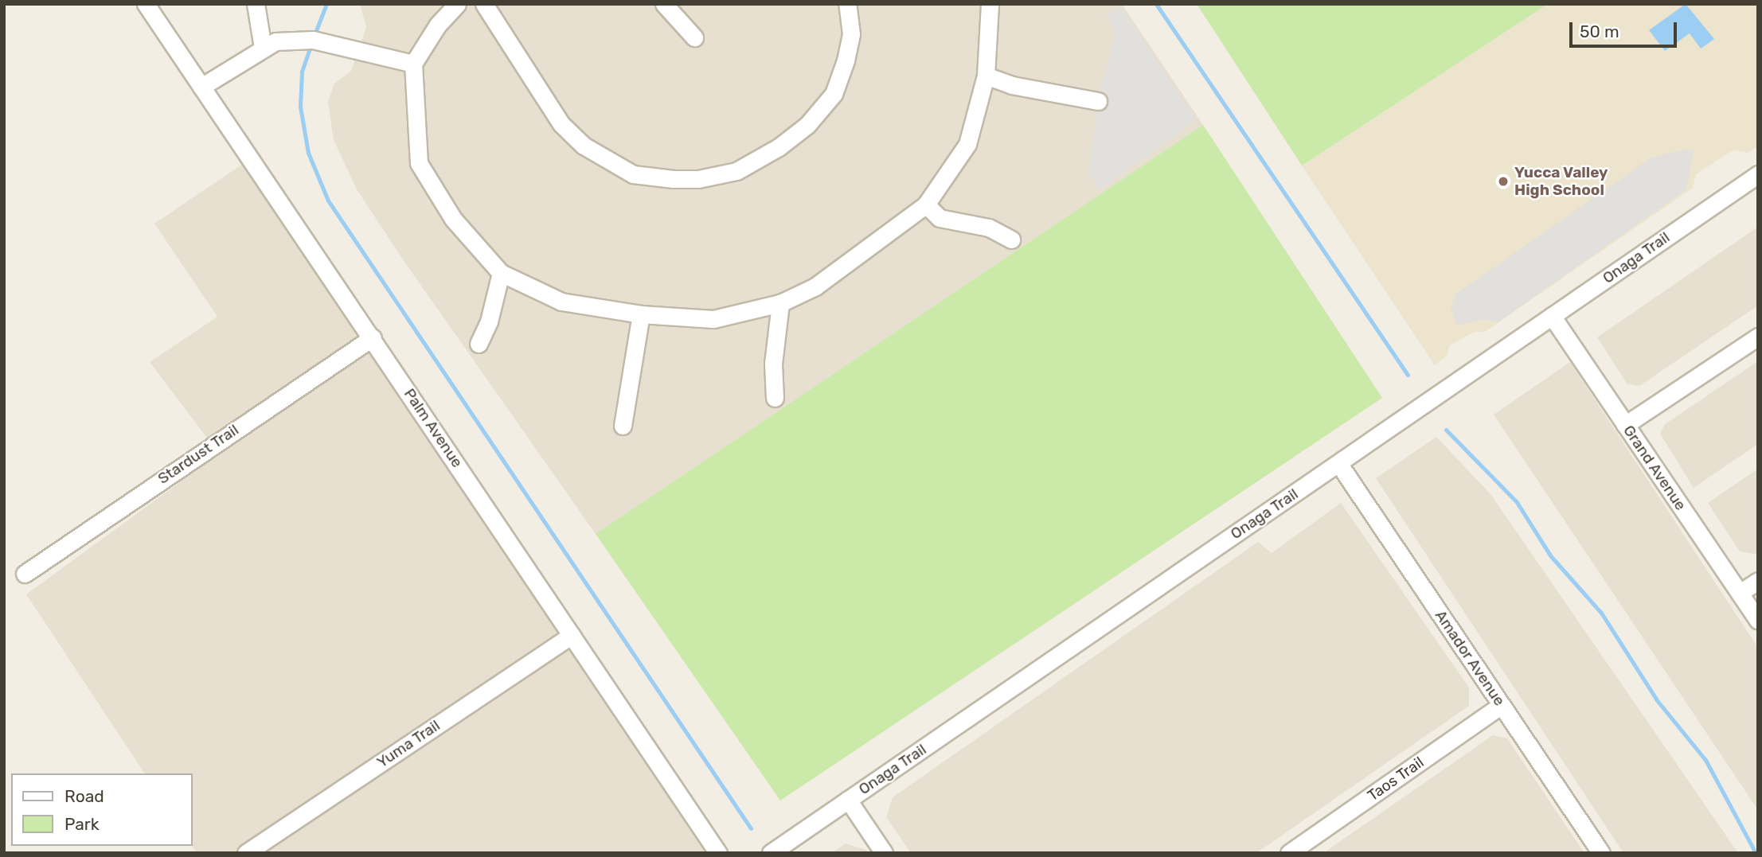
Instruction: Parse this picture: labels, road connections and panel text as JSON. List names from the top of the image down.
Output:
{
  "streets": {
    "street": [
      "Onaga Trail",
      "Palm Avenue",
      "Stardust Trail",
      "Grand Avenue",
      "Amador Avenue",
      "Yuma Trail",
      "Taos Trail"
    ]
  },
  "crossings": [
    ["Onaga Trail", "Grand Avenue"],
    ["Onaga Trail", "Amador Avenue"],
    ["Palm Avenue", "Stardust Trail"],
    ["Palm Avenue", "Yuma Trail"],
    ["Amador Avenue", "Taos Trail"]
  ],
  "places": ["Yucca Valley High School"],
  "legend": ["Road", "Park"],
  "scale_bar": "50 m"
}
